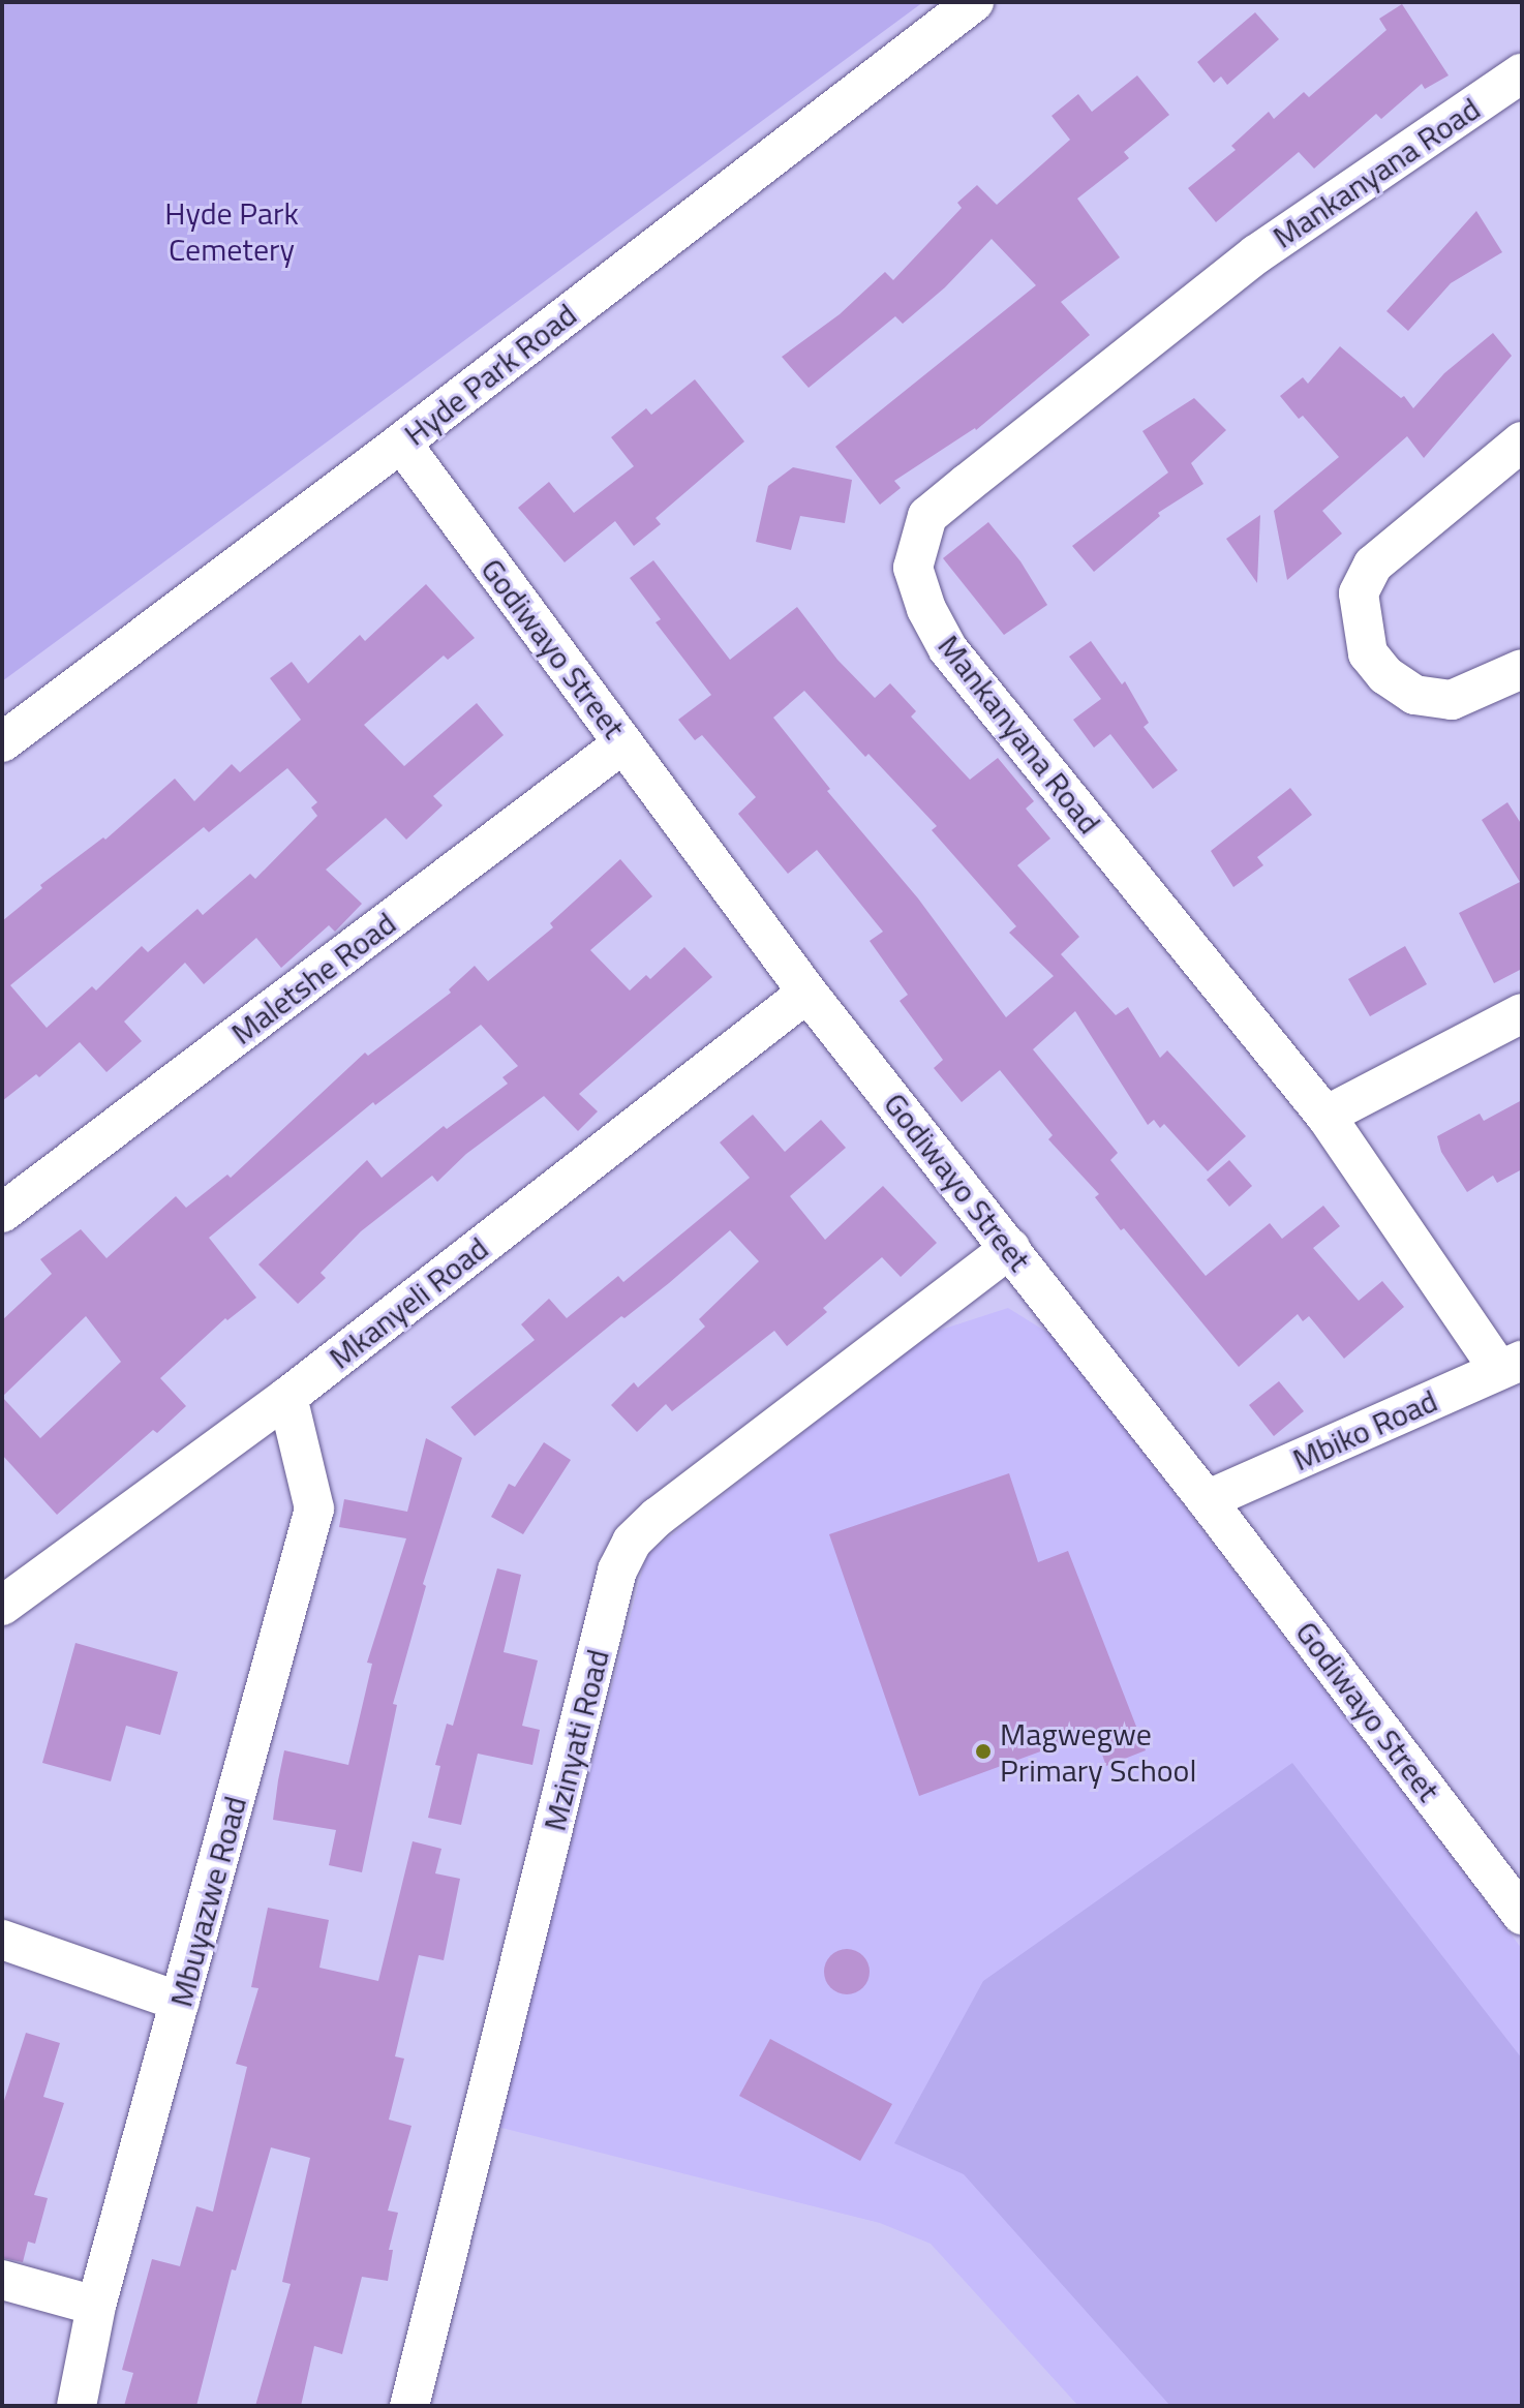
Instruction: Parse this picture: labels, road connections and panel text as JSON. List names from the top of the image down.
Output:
{
  "streets": {
    "street": [
      "Mankanyana Road",
      "Hyde Park Road",
      "Godiwayo Street",
      "Maletshe Road",
      "Mkanyeli Road",
      "Mbiko Road",
      "Mzinyati Road",
      "Mbuyazwe Road"
    ]
  },
  "crossings": [
    ["Mankanyana Road", "Mbiko Road"],
    ["Hyde Park Road", "Godiwayo Street"],
    ["Godiwayo Street", "Maletshe Road"],
    ["Godiwayo Street", "Mkanyeli Road"],
    ["Godiwayo Street", "Mbiko Road"],
    ["Godiwayo Street", "Mzinyati Road"],
    ["Mkanyeli Road", "Mbuyazwe Road"]
  ],
  "parks": ["Hyde Park Cemetery"],
  "places": ["Magwegwe Primary School"]
}
